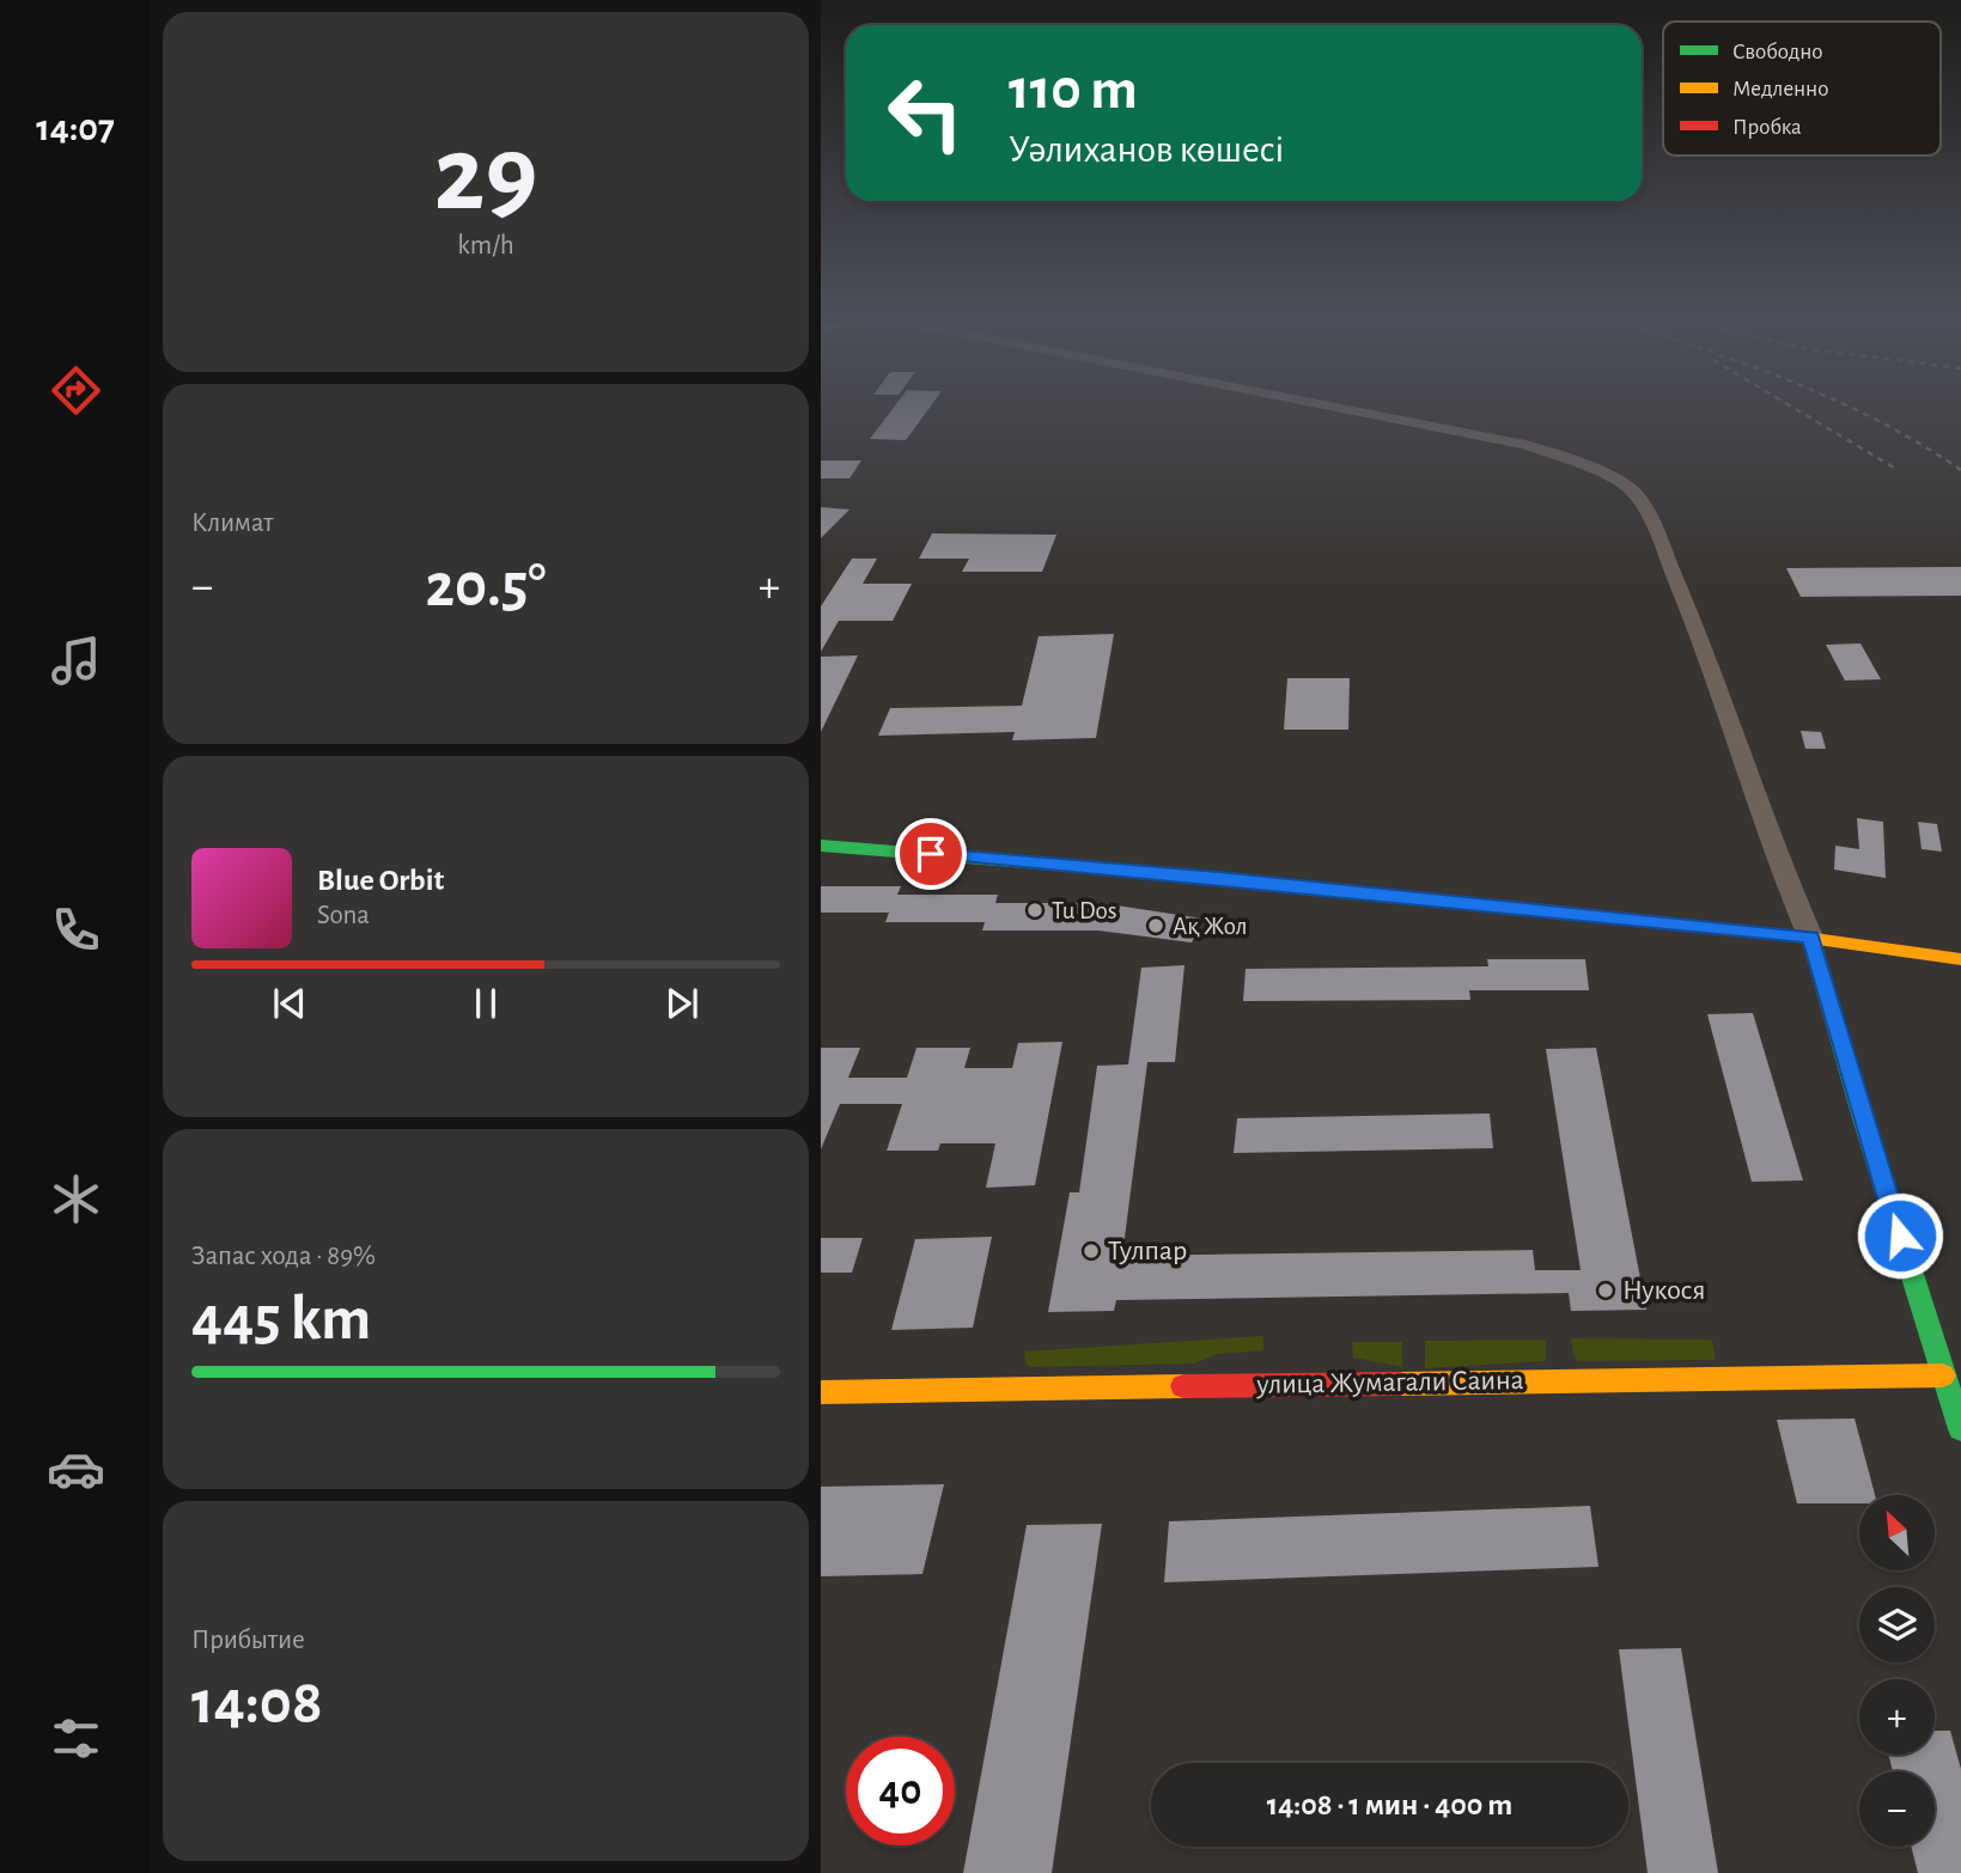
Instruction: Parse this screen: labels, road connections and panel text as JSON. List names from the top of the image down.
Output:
{
  "streets": {
    "main road": ["улица Жумагали Саина"]
  },
  "places": [
    "Tu Dos",
    "Ақ Жол",
    "Тулпар",
    "Нукося"
  ],
  "legend": ["Свободно", "Медленно", "Пробка"],
  "north": "top left",
  "page": {
    "tabs": "14:07",
    "tile": [
      ["29", "km/h"],
      "Климат",
      ["Запас хода · 89%", "445 km"],
      ["Прибытие", "14:08"]
    ],
    "turn": ["110 m", "Уәлиханов көшесі"],
    "heat": ["−", "20.5°", "+"],
    "song": ["Blue Orbit", "Sona"],
    "map_buttons": ["+", "−"],
    "limit": "40",
    "trip": "14:08 · 1 мин · 400 m"
  }
}
